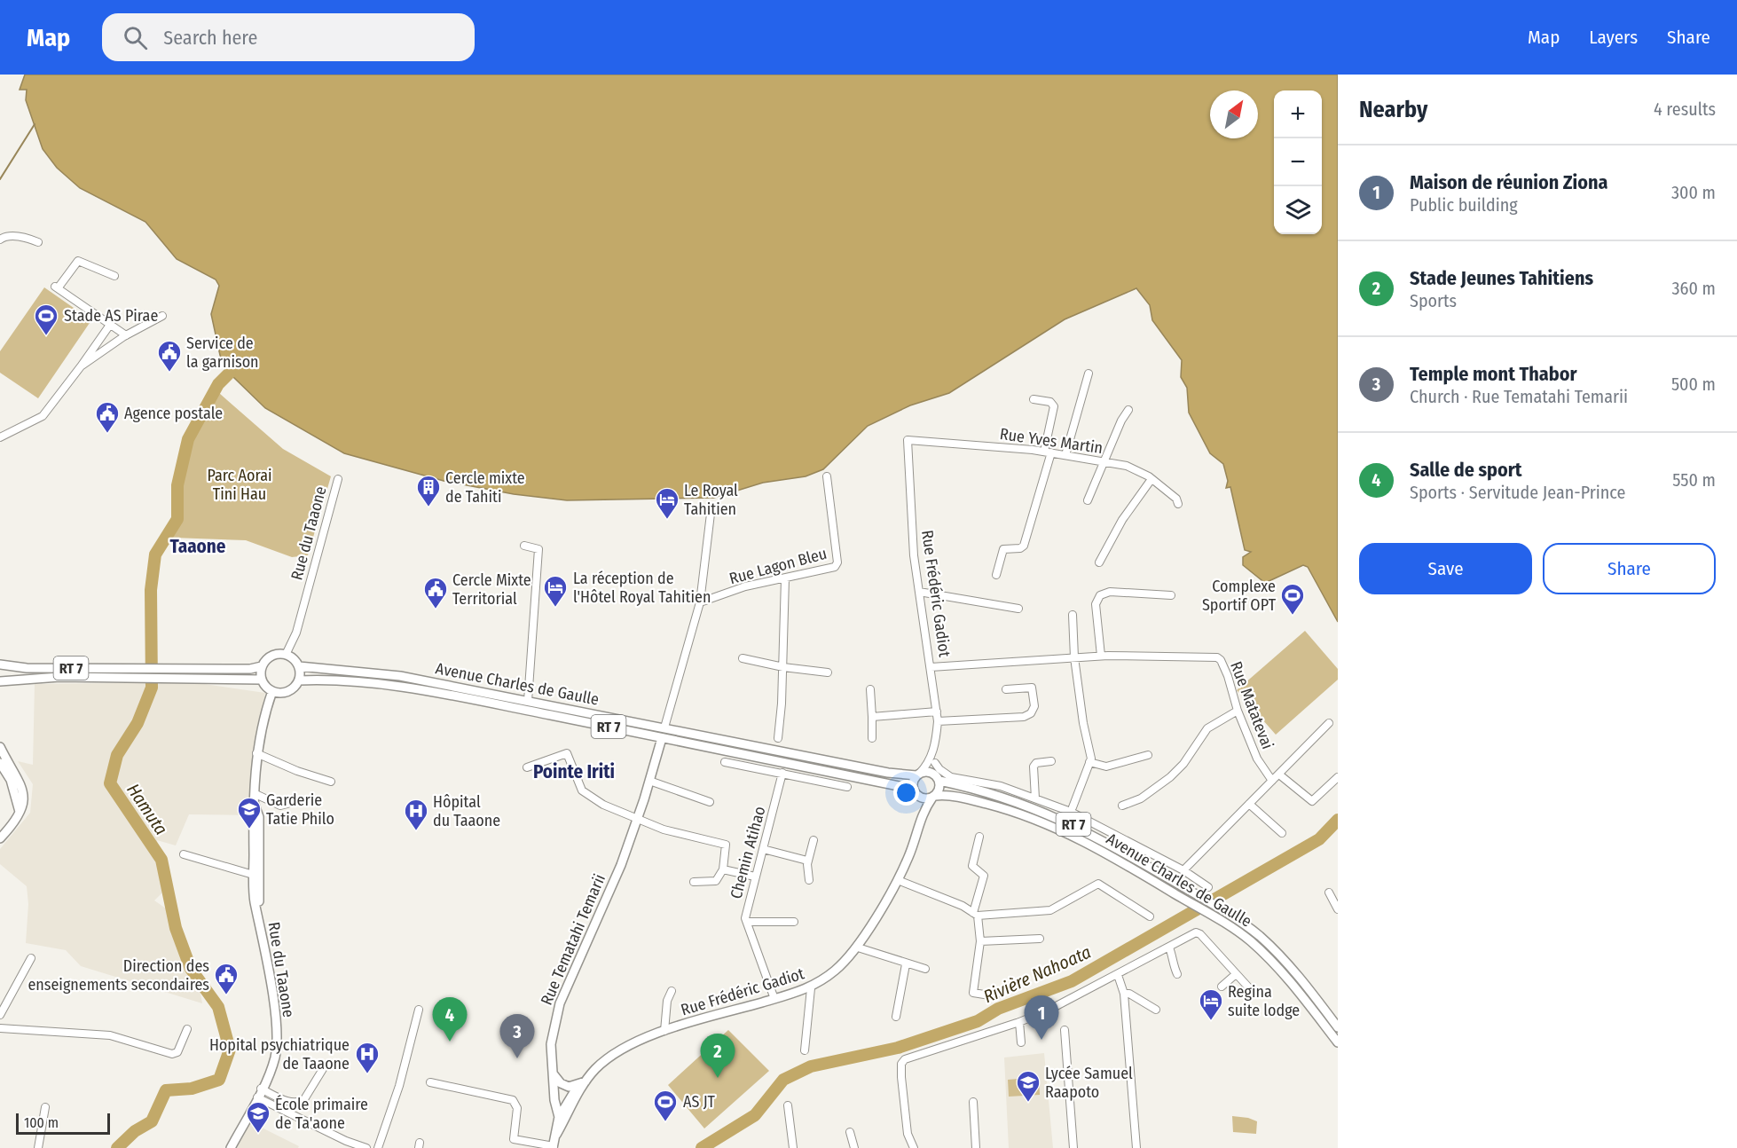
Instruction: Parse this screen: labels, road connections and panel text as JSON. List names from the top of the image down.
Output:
{
  "streets": {
    "main road": [
      "Rue du Taaone",
      "Rue Frédéric Gadiot",
      "RT 7",
      "Avenue Charles de Gaulle",
      "Rue Tematahi Temarii"
    ],
    "street": [
      "Rue Yves Martin",
      "Rue Lagon Bleu",
      "Rue Matatevai",
      "Chemin Atihao"
    ]
  },
  "crossings": [
    ["Rue Yves Martin", "Rue Frédéric Gadiot"],
    ["Rue du Taaone", "RT 7"],
    ["Rue du Taaone", "Avenue Charles de Gaulle"],
    ["Rue Frédéric Gadiot", "RT 7"],
    ["Rue Frédéric Gadiot", "Avenue Charles de Gaulle"],
    ["Rue Frédéric Gadiot", "Rue Matatevai"],
    ["Rue Frédéric Gadiot", "Chemin Atihao"],
    ["Rue Frédéric Gadiot", "Rue Tematahi Temarii"],
    ["RT 7", "Avenue Charles de Gaulle"],
    ["Avenue Charles de Gaulle", "Rue Tematahi Temarii"]
  ],
  "districts": ["Taaone", "Pointe Iriti"],
  "water": ["Hamuta", "Rivière Nahoata"],
  "parks": ["Parc Aorai Tini Hau"],
  "places": {
    "sports": ["Stade AS Pirae", "Complexe Sportif OPT", "AS JT"],
    "public building": [
      "Service de la garnison",
      "Agence postale",
      "Cercle Mixte Territorial",
      "Direction des enseignements secondaires"
    ],
    "building": ["Cercle mixte de Tahiti"],
    "hotel": ["Le Royal Tahitien", "La réception de l'Hôtel Royal Tahitien", "Regina suite lodge"],
    "school or university": ["Garderie Tatie Philo", "Lycée Samuel Raapoto", "École primaire de Ta'aone"],
    "hospital": ["Hôpital du Taaone", "Hopital psychiatrique de Taaone"]
  },
  "scale_bar": "100 m",
  "north": "top right",
  "page": {
    "header": "Map",
    "search": "Search here",
    "nav": ["Map", "Layers", "Share"],
    "heading": ["Nearby", "4 results"],
    "map_buttons": ["+", "−"],
    "list": [
      {
        "mark": "1",
        "name": "Maison de réunion Ziona",
        "note": "Public building",
        "value": "300 m"
      },
      {
        "mark": "2",
        "name": "Stade Jeunes Tahitiens",
        "note": "Sports",
        "value": "360 m"
      },
      {
        "mark": "3",
        "name": "Temple mont Thabor",
        "note": "Church · Rue Tematahi Temarii",
        "value": "500 m"
      },
      {
        "mark": "4",
        "name": "Salle de sport",
        "note": "Sports · Servitude Jean-Prince",
        "value": "550 m"
      }
    ],
    "buttons": ["Save", "Share"],
    "pins": [
      "1",
      "4",
      "3",
      "2"
    ],
    "scale": "100 m"
  }
}
